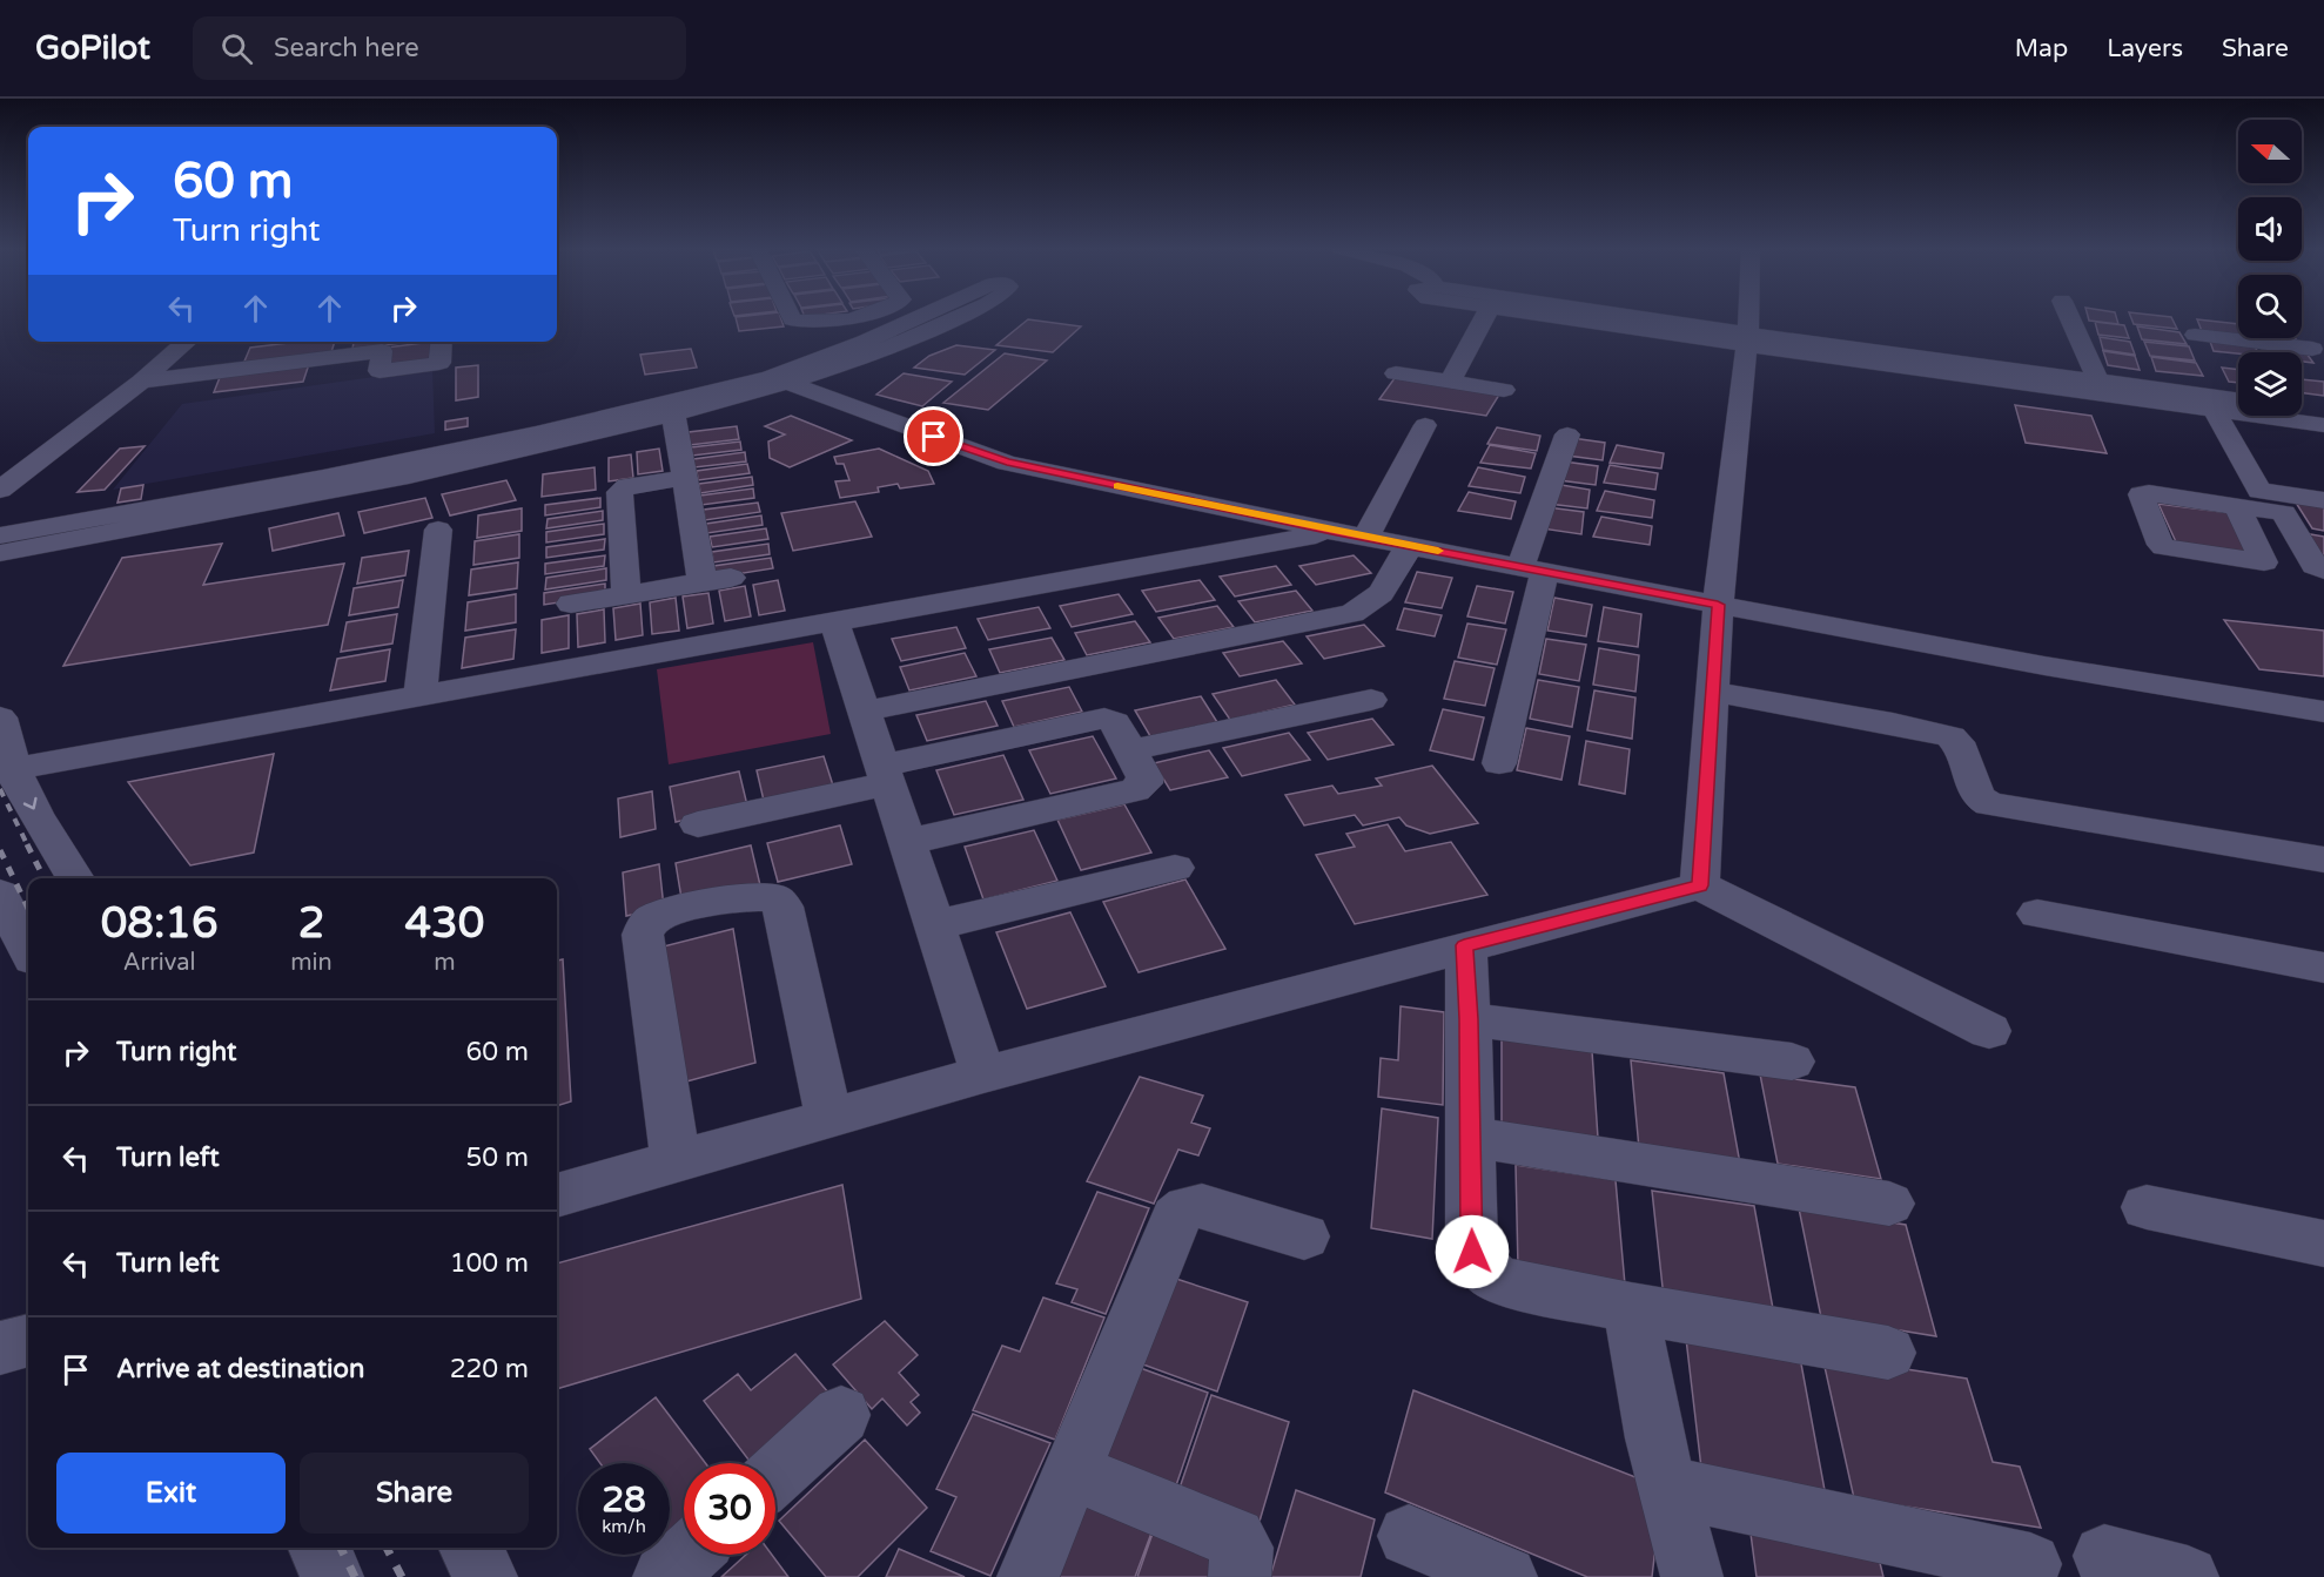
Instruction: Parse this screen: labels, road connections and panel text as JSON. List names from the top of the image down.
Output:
{
  "north": "left",
  "page": {
    "header": "GoPilot",
    "search": "Search here",
    "nav": ["Map", "Layers", "Share"],
    "turn": ["60 m", "Turn right"],
    "eta": [
      "08:16",
      "Arrival",
      "2",
      "min",
      "430",
      "m"
    ],
    "list": [
      {
        "name": "Turn right",
        "value": "60 m"
      },
      {
        "name": "Turn left",
        "value": "50 m"
      },
      {
        "name": "Turn left",
        "value": "100 m"
      },
      {
        "name": "Arrive at destination",
        "value": "220 m"
      }
    ],
    "buttons": ["Exit", "Share"],
    "speed": "28 km/h",
    "limit": "30"
  }
}
